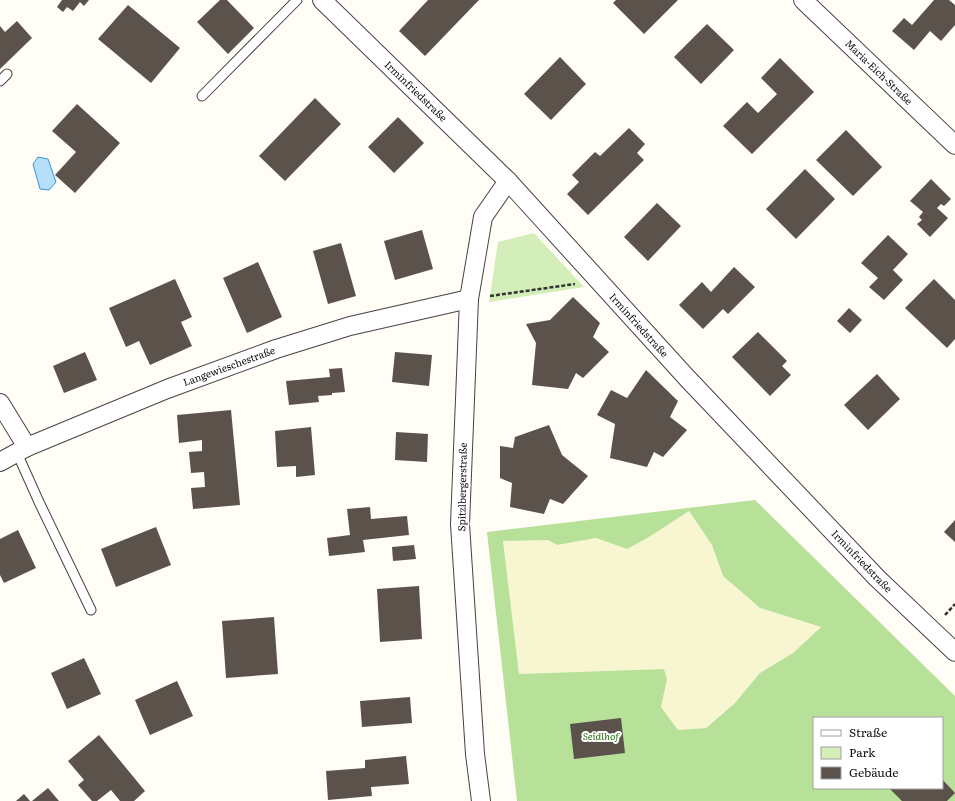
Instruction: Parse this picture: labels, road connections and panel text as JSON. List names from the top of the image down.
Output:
{
  "streets": {
    "street": [
      "Maria-Eich-Straße",
      "Irminfriedstraße",
      "Langewieschestraße",
      "Spitzlbergerstraße"
    ]
  },
  "crossings": [
    ["Irminfriedstraße", "Spitzlbergerstraße"],
    ["Langewieschestraße", "Spitzlbergerstraße"]
  ],
  "parks": ["Seidlhof"],
  "legend": ["Straße", "Park", "Gebäude"]
}
